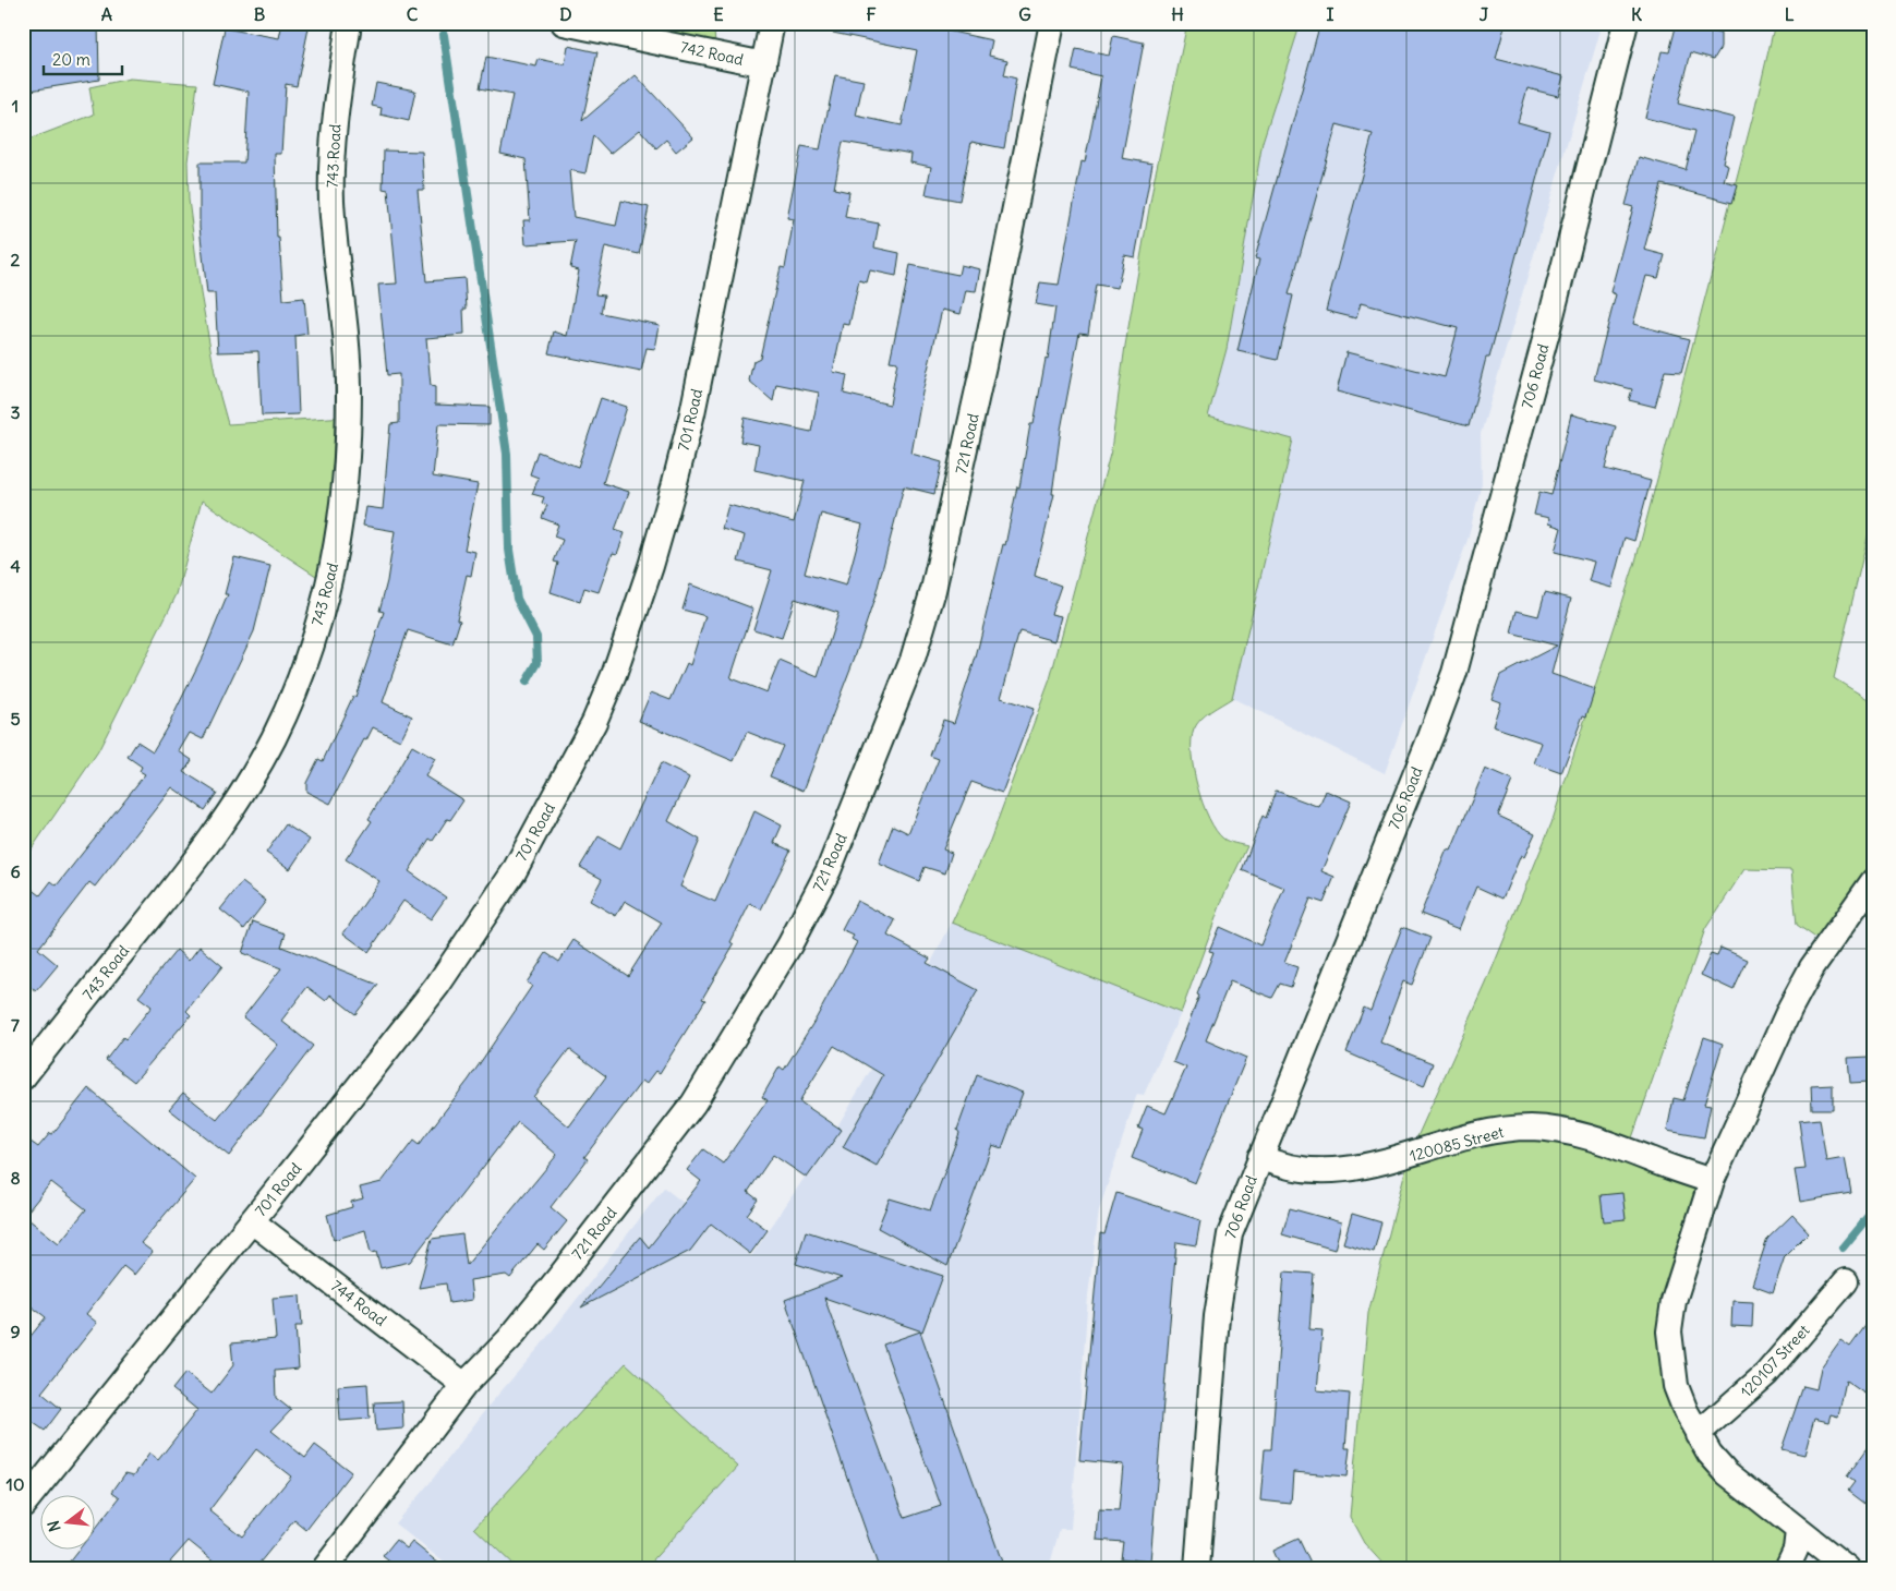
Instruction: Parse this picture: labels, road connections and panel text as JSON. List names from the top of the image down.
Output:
{
  "streets": {
    "street": [
      "742 Road",
      "743 Road",
      "706 Road",
      "701 Road",
      "721 Road",
      "120085 Street",
      "744 Road",
      "120107 Street"
    ]
  },
  "crossings": [
    ["742 Road", "701 Road"],
    ["706 Road", "120085 Street"],
    ["701 Road", "744 Road"],
    ["721 Road", "744 Road"]
  ],
  "scale_bar": "20 m",
  "north": "left",
  "grid": {
    "columns": [
      "A",
      "B",
      "C",
      "D",
      "E",
      "F",
      "G",
      "H",
      "I",
      "J",
      "K",
      "L"
    ],
    "rows": [
      "1",
      "2",
      "3",
      "4",
      "5",
      "6",
      "7",
      "8",
      "9",
      "10"
    ]
  }
}
